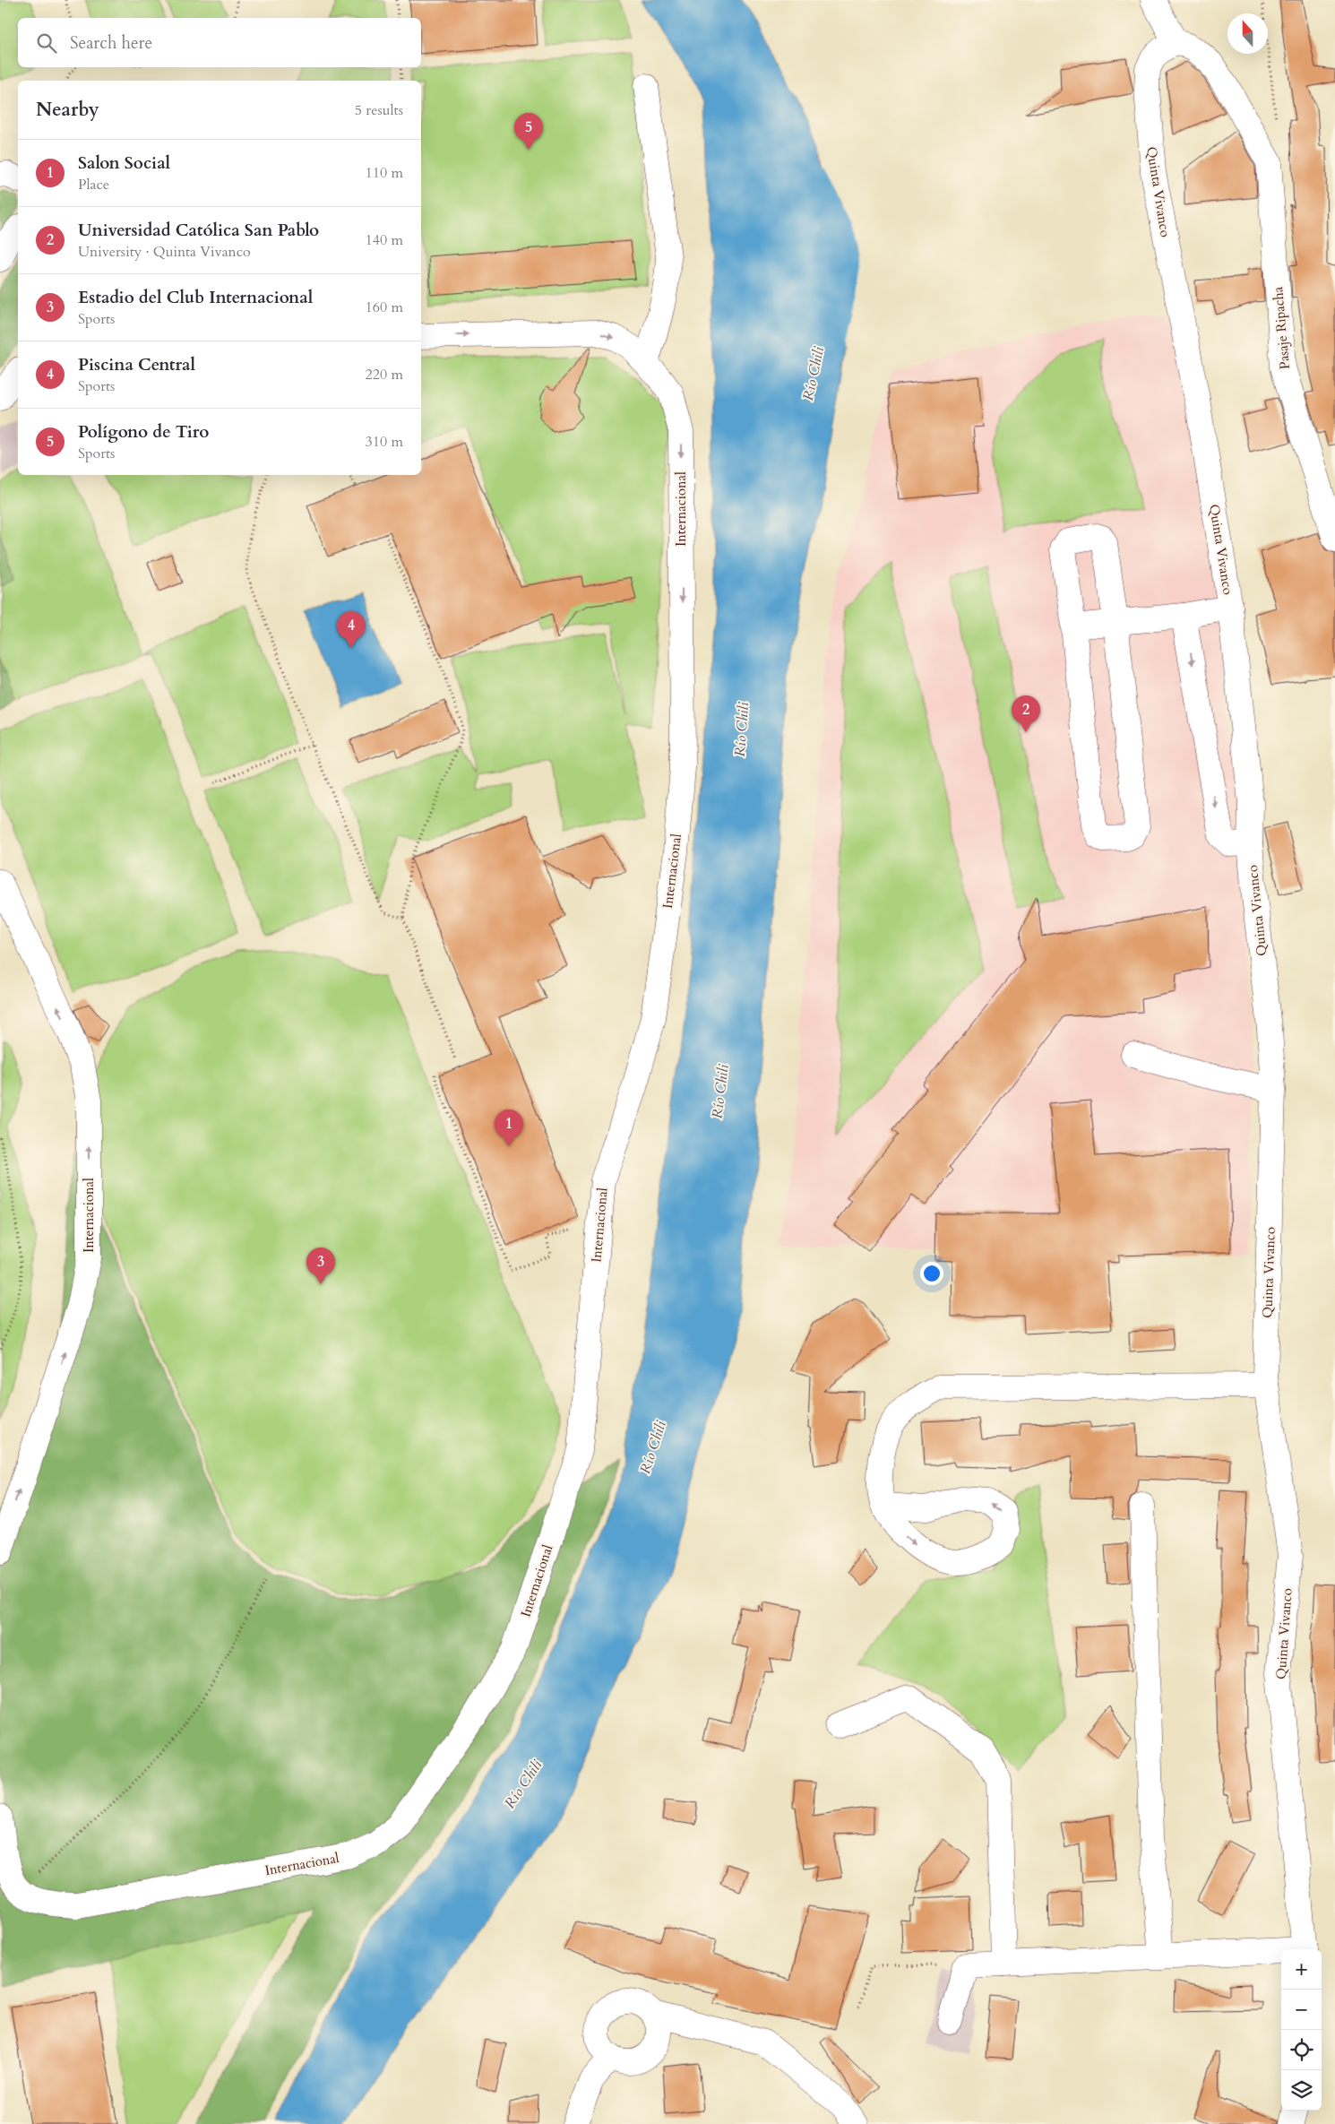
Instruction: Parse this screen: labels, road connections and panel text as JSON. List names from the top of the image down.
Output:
{
  "streets": {
    "street": ["Quinta Vivanco", "Pasaje Ripacha", "Internacional"]
  },
  "water": ["Río Chili"],
  "north": "top",
  "page": {
    "search": "Search here",
    "heading": ["Nearby", "5 results"],
    "pins": [
      "5",
      "4",
      "2",
      "1",
      "3"
    ],
    "list": [
      {
        "mark": "1",
        "name": "Salon Social",
        "note": "Place",
        "value": "110 m"
      },
      {
        "mark": "2",
        "name": "Universidad Católica San Pablo",
        "note": "University · Quinta Vivanco",
        "value": "140 m"
      },
      {
        "mark": "3",
        "name": "Estadio del Club Internacional",
        "note": "Sports",
        "value": "160 m"
      },
      {
        "mark": "4",
        "name": "Piscina Central",
        "note": "Sports",
        "value": "220 m"
      },
      {
        "mark": "5",
        "name": "Polígono de Tiro",
        "note": "Sports",
        "value": "310 m"
      }
    ],
    "map_buttons": ["+", "−"]
  }
}
